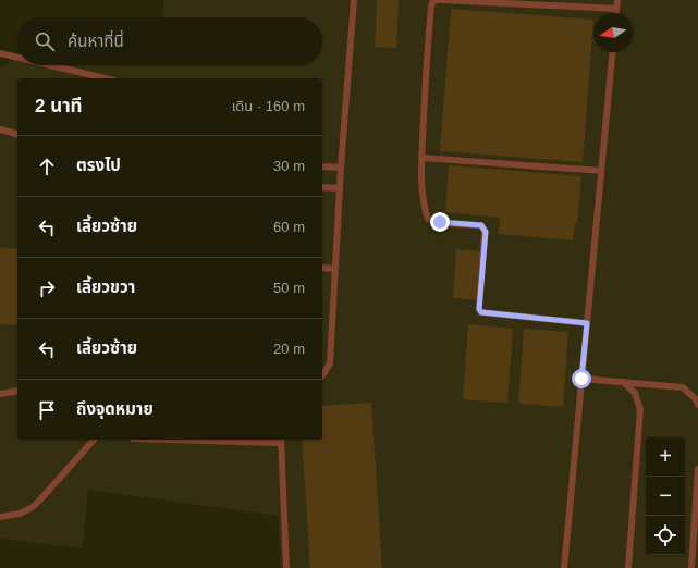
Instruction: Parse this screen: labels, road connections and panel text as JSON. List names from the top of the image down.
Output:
{
  "north": "left",
  "page": {
    "search": "ค้นหาที่นี่",
    "heading": ["2 นาที", "เดิน · 160 m"],
    "list": [
      ["ตรงไป", "30 m"],
      ["เลี้ยวซ้าย", "60 m"],
      ["เลี้ยวขวา", "50 m"],
      ["เลี้ยวซ้าย", "20 m"],
      "ถึงจุดหมาย"
    ],
    "map_buttons": ["+", "−"]
  }
}
